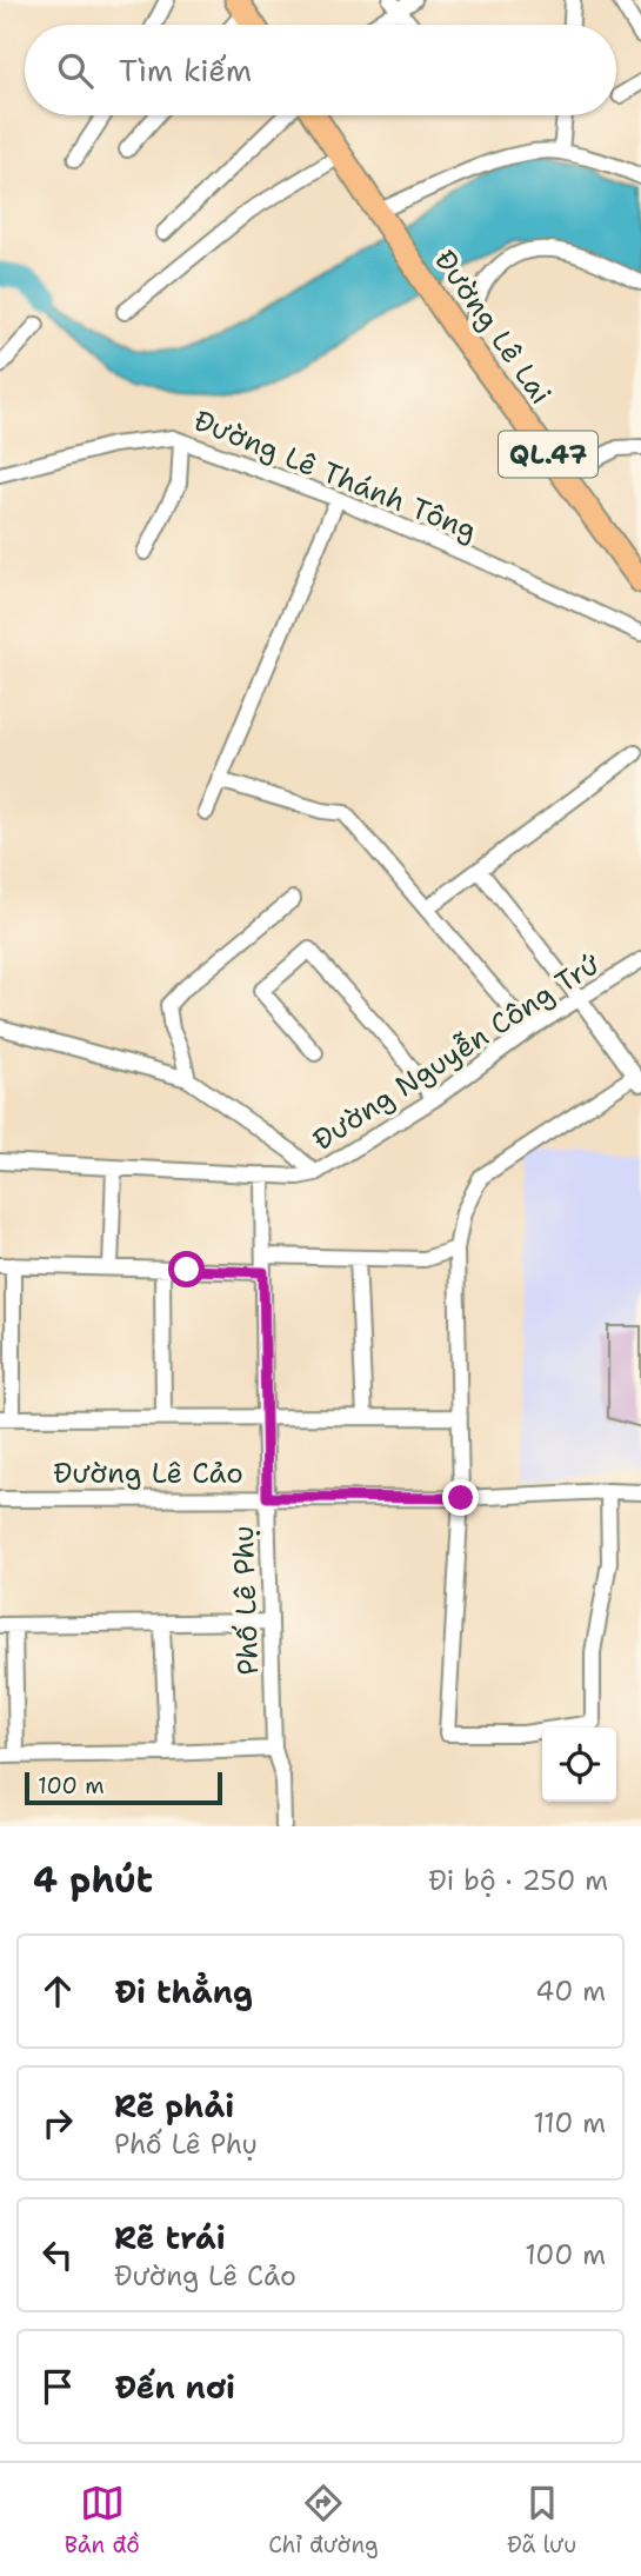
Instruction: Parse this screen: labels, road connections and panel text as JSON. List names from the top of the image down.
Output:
{
  "streets": {
    "highway": ["Đường Lê Lai", "QL.47"],
    "street": [
      "Đường Lê Thánh Tông",
      "Đường Nguyễn Công Trứ",
      "Đường Lê Cảo",
      "Phố Lê Phụ"
    ]
  },
  "crossings": [
    ["Đường Nguyễn Công Trứ", "Phố Lê Phụ"],
    ["Đường Lê Cảo", "Phố Lê Phụ"]
  ],
  "scale_bar": "100 m",
  "page": {
    "search": "Tìm kiếm",
    "scale": "100 m",
    "heading": ["4 phút", "Đi bộ · 250 m"],
    "list": [
      ["Đi thẳng", "40 m"],
      ["Rẽ phải", "Phố Lê Phụ", "110 m"],
      ["Rẽ trái", "Đường Lê Cảo", "100 m"],
      "Đến nơi"
    ],
    "nav": ["Bản đồ", "Chỉ đường", "Đã lưu"]
  }
}
